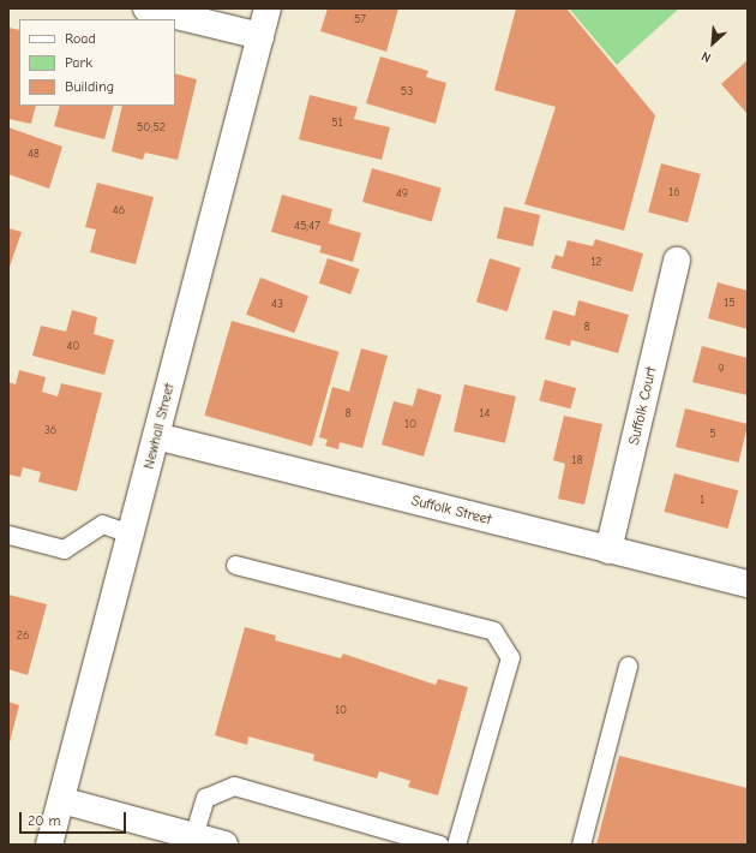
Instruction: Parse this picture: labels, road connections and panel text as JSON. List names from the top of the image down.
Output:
{
  "streets": {
    "street": ["Suffolk Court", "Newhall Street", "Suffolk Street"]
  },
  "crossings": [
    ["Suffolk Court", "Suffolk Street"],
    ["Newhall Street", "Suffolk Street"]
  ],
  "house_numbers": [
    "57",
    "53",
    "51",
    "50;52",
    "48",
    "16",
    "49",
    "46",
    "45;47",
    "12",
    "15",
    "43",
    "8",
    "40",
    "9",
    "8",
    "14",
    "10",
    "36",
    "5",
    "18",
    "1",
    "26",
    "10"
  ],
  "legend": ["Road", "Park", "Building"],
  "scale_bar": "20 m",
  "north": "bottom left"
}
